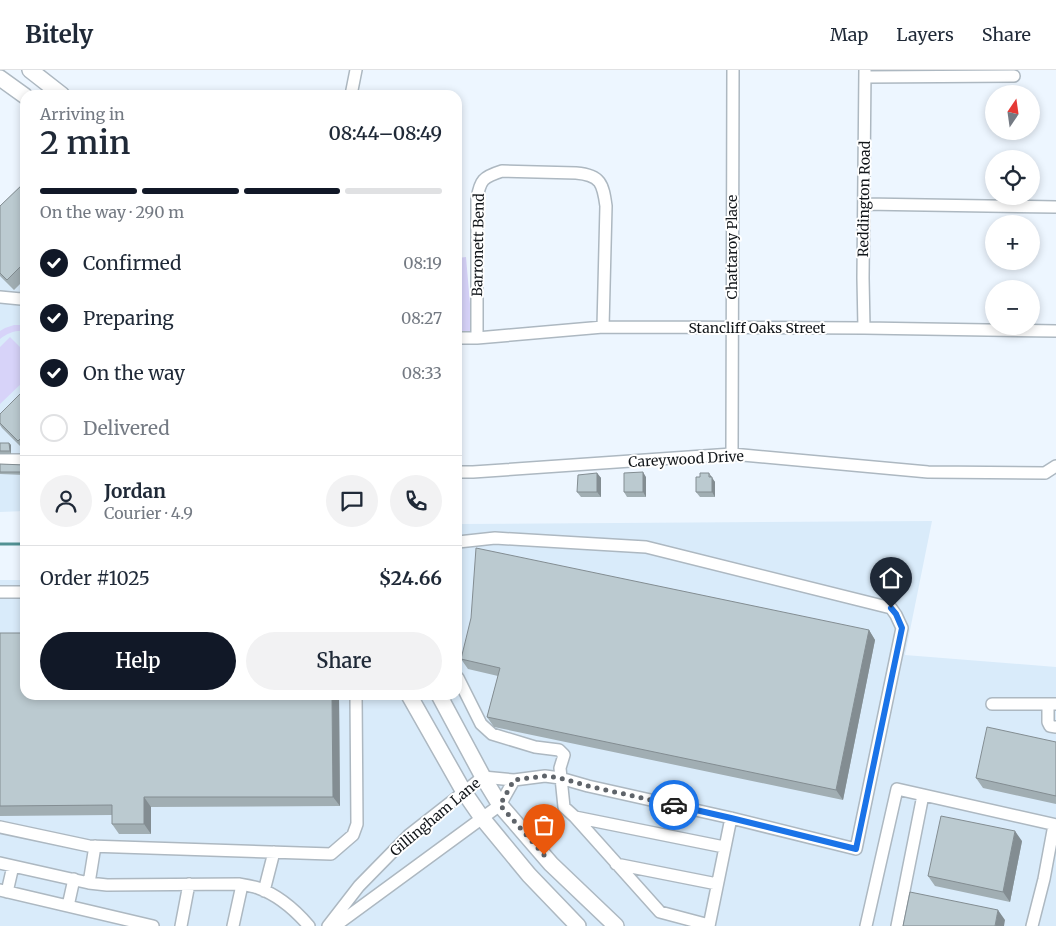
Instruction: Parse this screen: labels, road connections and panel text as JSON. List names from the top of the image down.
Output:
{
  "streets": {
    "street": [
      "Reddington Road",
      "Barronett Bend",
      "Chattaroy Place",
      "Stancliff Oaks Street",
      "Careywood Drive",
      "Gillingham Lane"
    ]
  },
  "crossings": [
    ["Reddington Road", "Stancliff Oaks Street"],
    ["Barronett Bend", "Stancliff Oaks Street"],
    ["Chattaroy Place", "Stancliff Oaks Street"],
    ["Chattaroy Place", "Careywood Drive"]
  ],
  "north": "top",
  "page": {
    "header": "Bitely",
    "nav": ["Map", "Layers", "Share"],
    "map_buttons": ["+", "−"],
    "heading": ["2 min", "Arriving in", "08:44–08:49"],
    "panel": [
      "Jordan",
      "Courier · 4.9",
      "Order #1025",
      "$24.66"
    ],
    "bar": "On the way · 290 m",
    "list": [
      ["Confirmed", "08:19"],
      ["Preparing", "08:27"],
      ["On the way", "08:33"],
      "Delivered"
    ],
    "buttons": ["Help", "Share"]
  }
}
